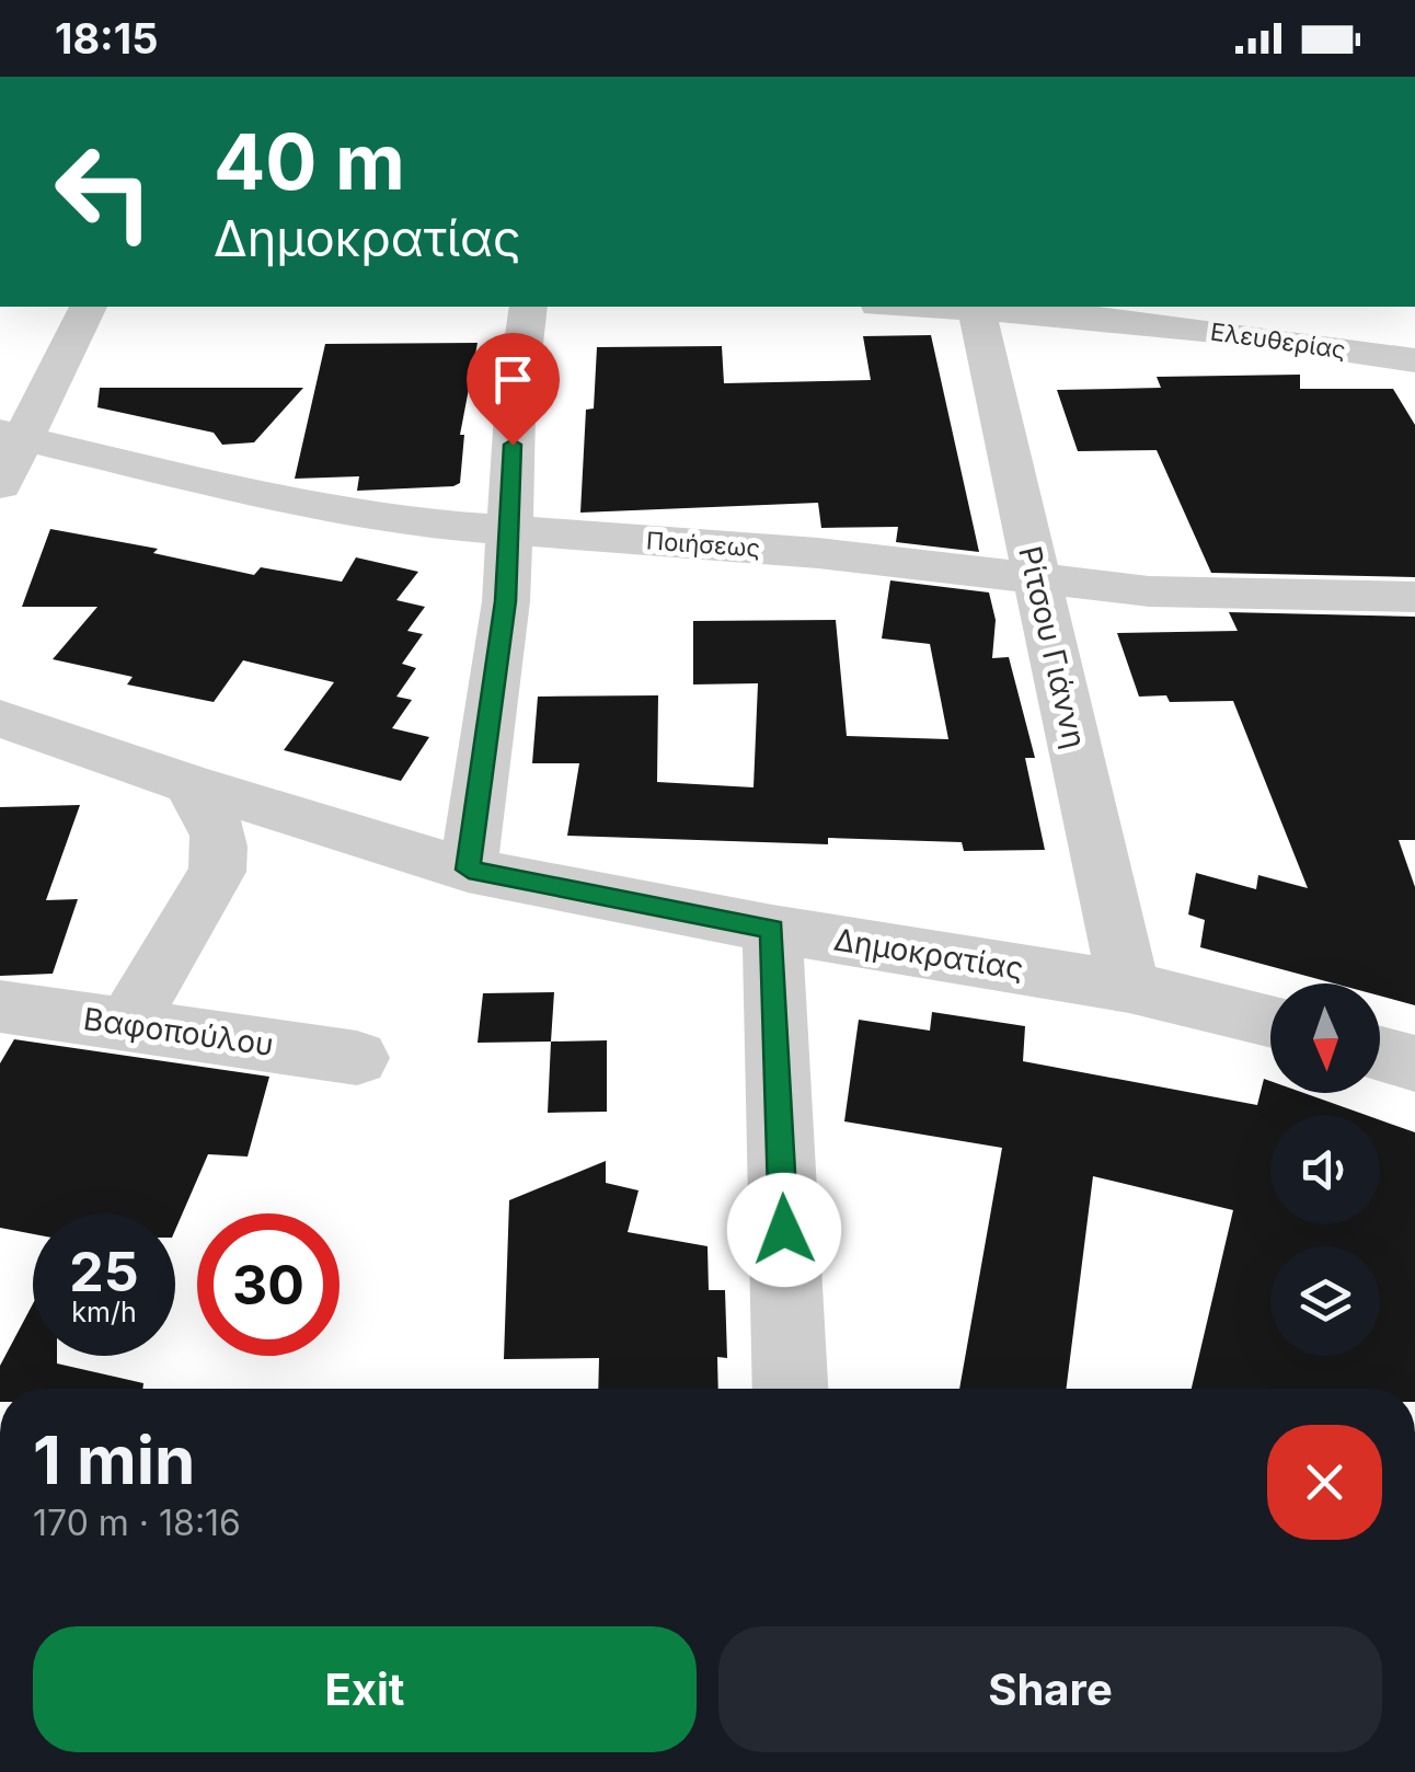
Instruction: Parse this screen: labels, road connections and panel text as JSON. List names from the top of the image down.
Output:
{
  "streets": {
    "street": [
      "Ελευθερίας",
      "Ποιήσεως",
      "Ρίτσου Γιάννη",
      "Δημοκρατίας",
      "Βαφοπούλου"
    ]
  },
  "crossings": [
    ["Ελευθερίας", "Ρίτσου Γιάννη"],
    ["Ποιήσεως", "Ρίτσου Γιάννη"],
    ["Ρίτσου Γιάννη", "Δημοκρατίας"]
  ],
  "north": "bottom",
  "page": {
    "status": "18:15",
    "turn": ["40 m", "Δημοκρατίας"],
    "speed": "25 km/h",
    "limit": "30",
    "heading": ["1 min", "170 m · 18:16"],
    "buttons": ["Exit", "Share"]
  }
}
